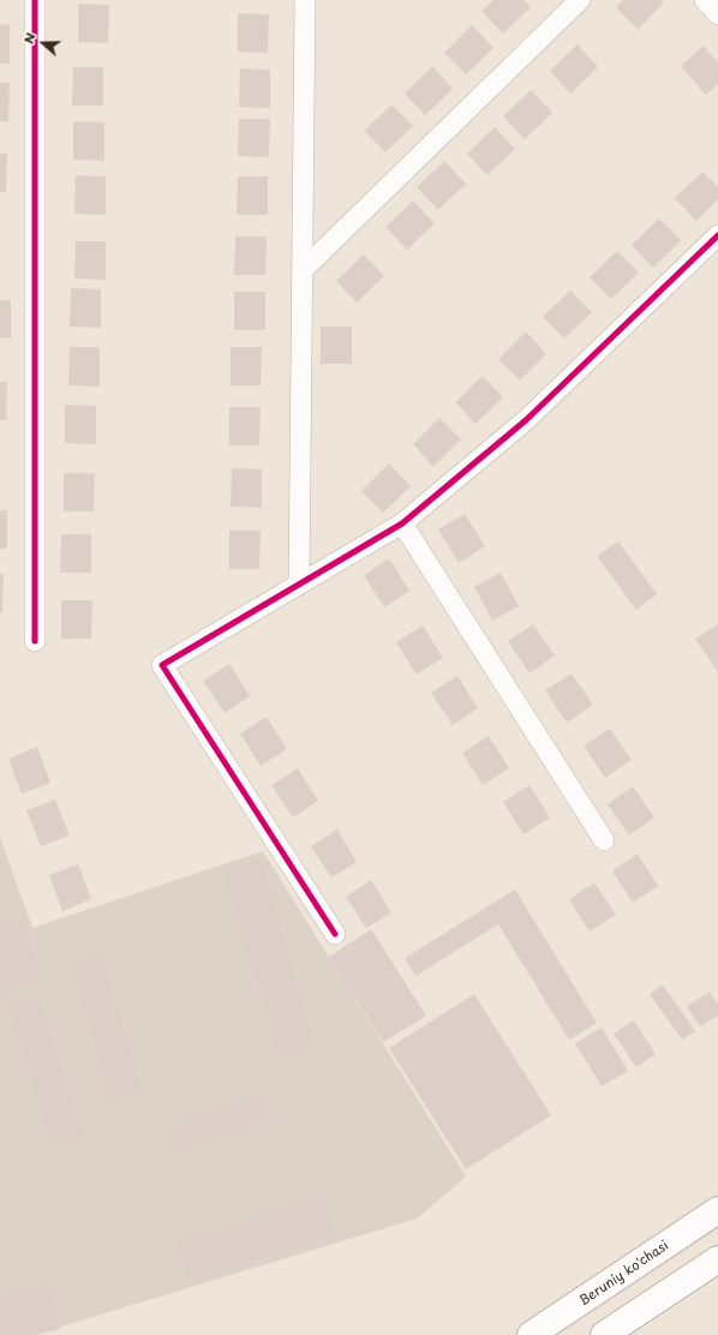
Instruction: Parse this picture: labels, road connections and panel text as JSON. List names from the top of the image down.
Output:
{
  "streets": {
    "main road": ["Beruniy ko'chasi"]
  },
  "north": "left"
}
